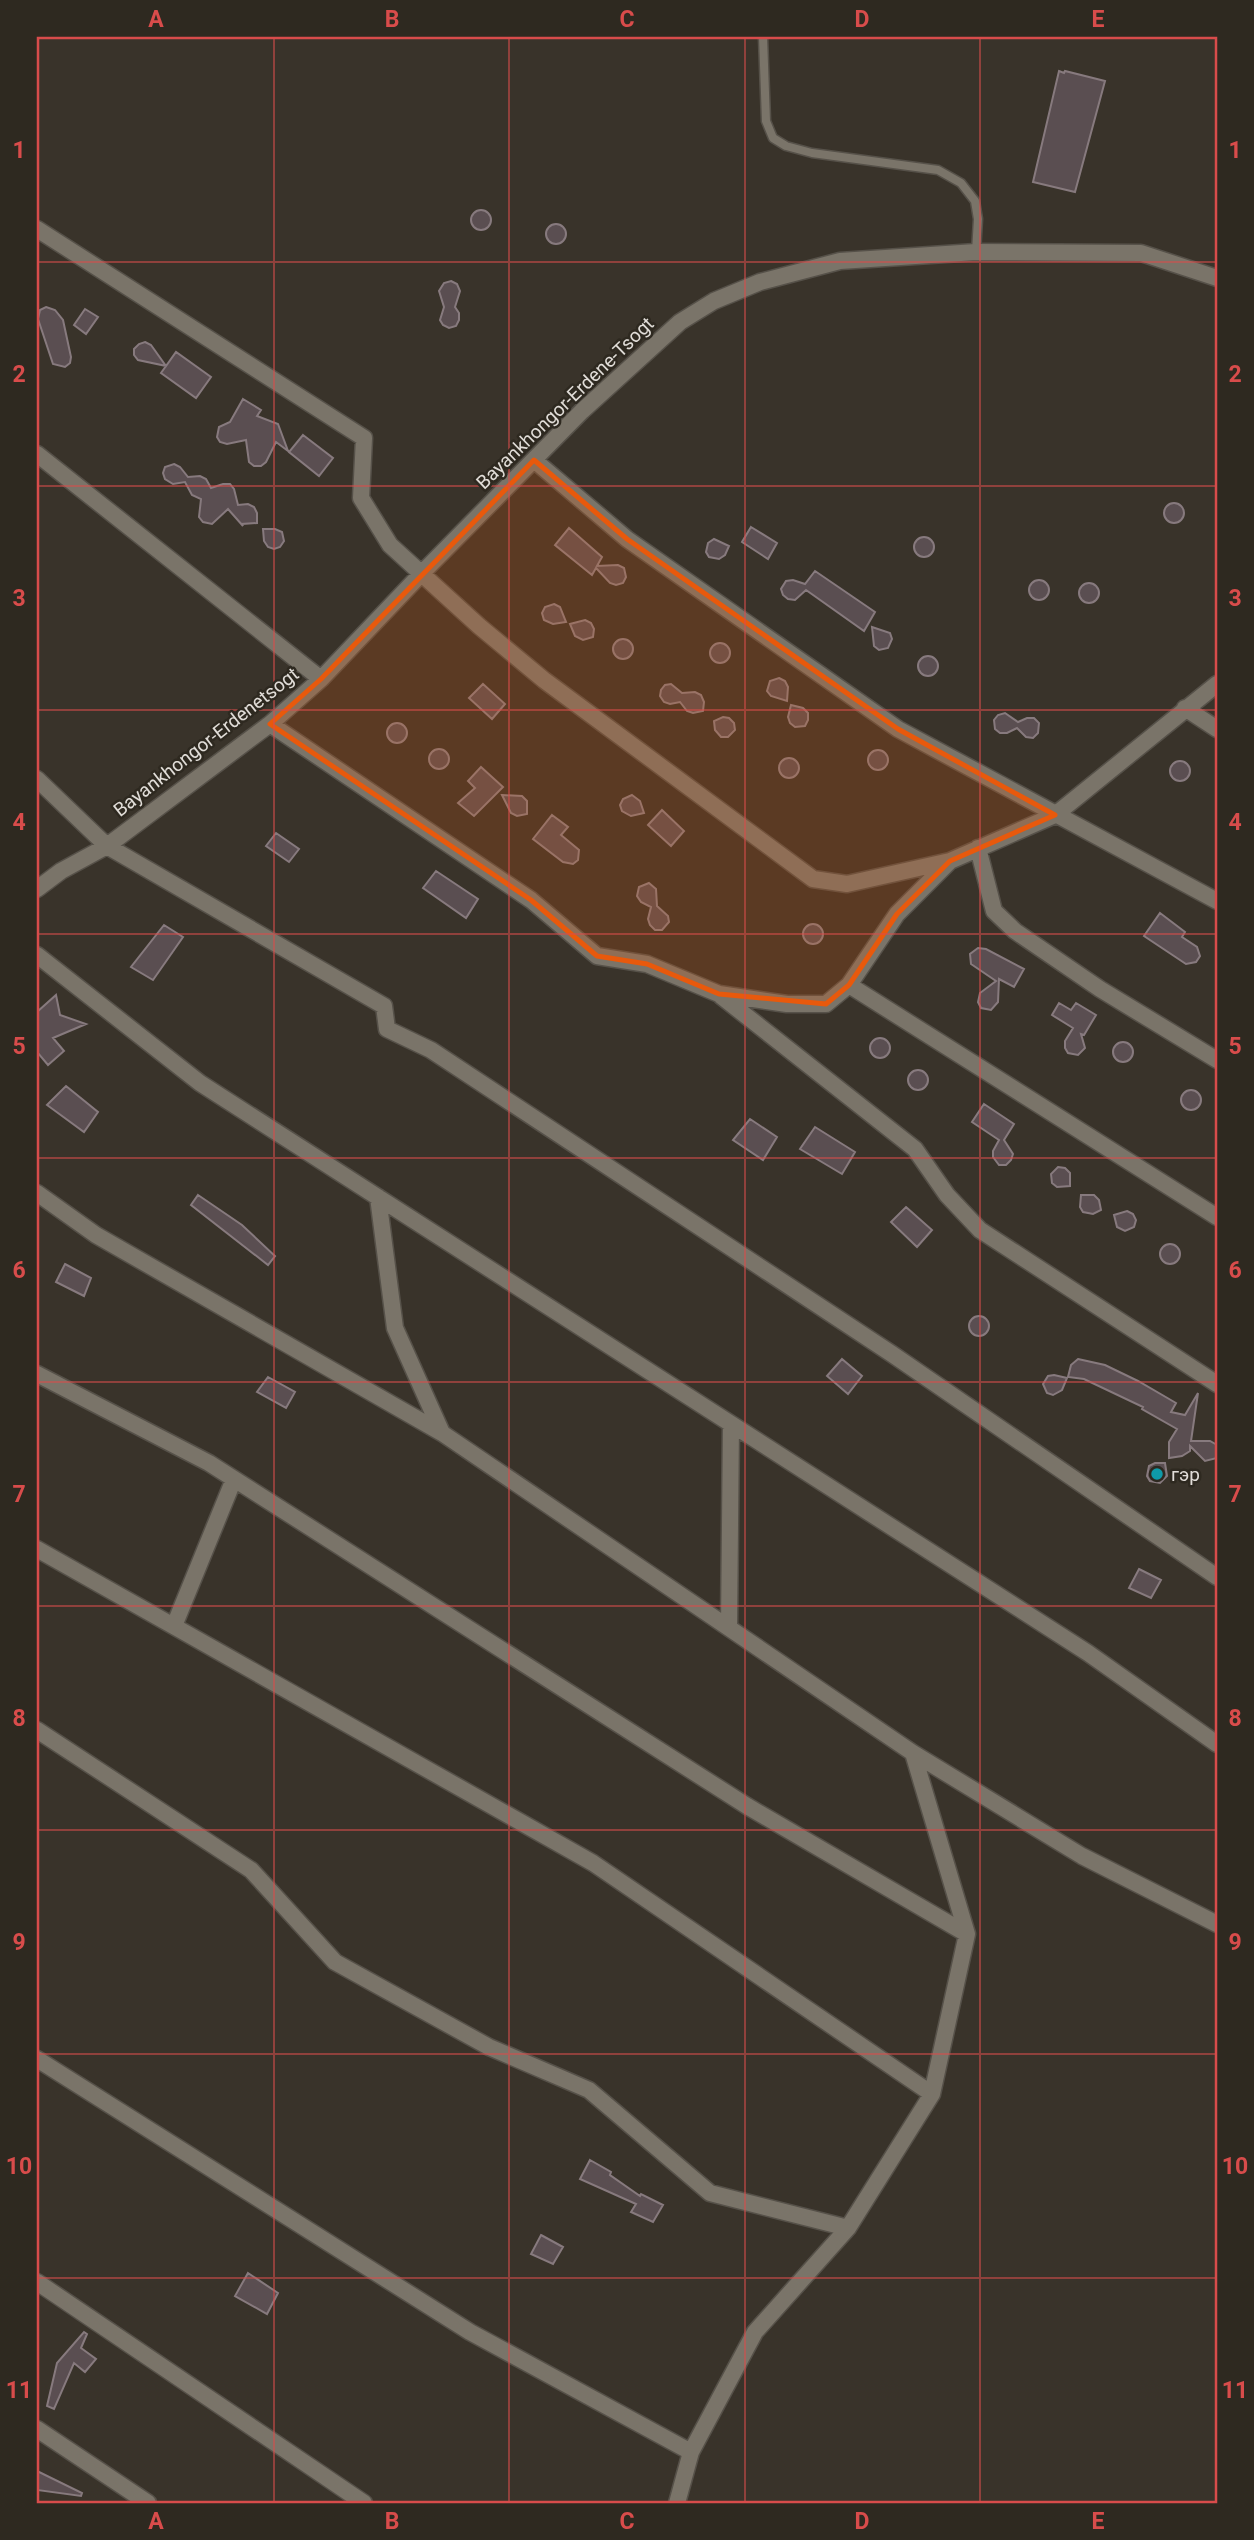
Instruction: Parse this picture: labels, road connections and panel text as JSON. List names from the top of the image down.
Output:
{
  "streets": {
    "street": ["Bayankhongor-Erdene-Tsogt", "Bayankhongor-Erdenetsogt"]
  },
  "crossings": [
    ["Bayankhongor-Erdene-Tsogt", "Bayankhongor-Erdenetsogt"]
  ],
  "places": ["гэр"],
  "grid": {
    "columns": [
      "A",
      "B",
      "C",
      "D",
      "E"
    ],
    "rows": [
      "1",
      "2",
      "3",
      "4",
      "5",
      "6",
      "7",
      "8",
      "9",
      "10",
      "11"
    ]
  }
}
